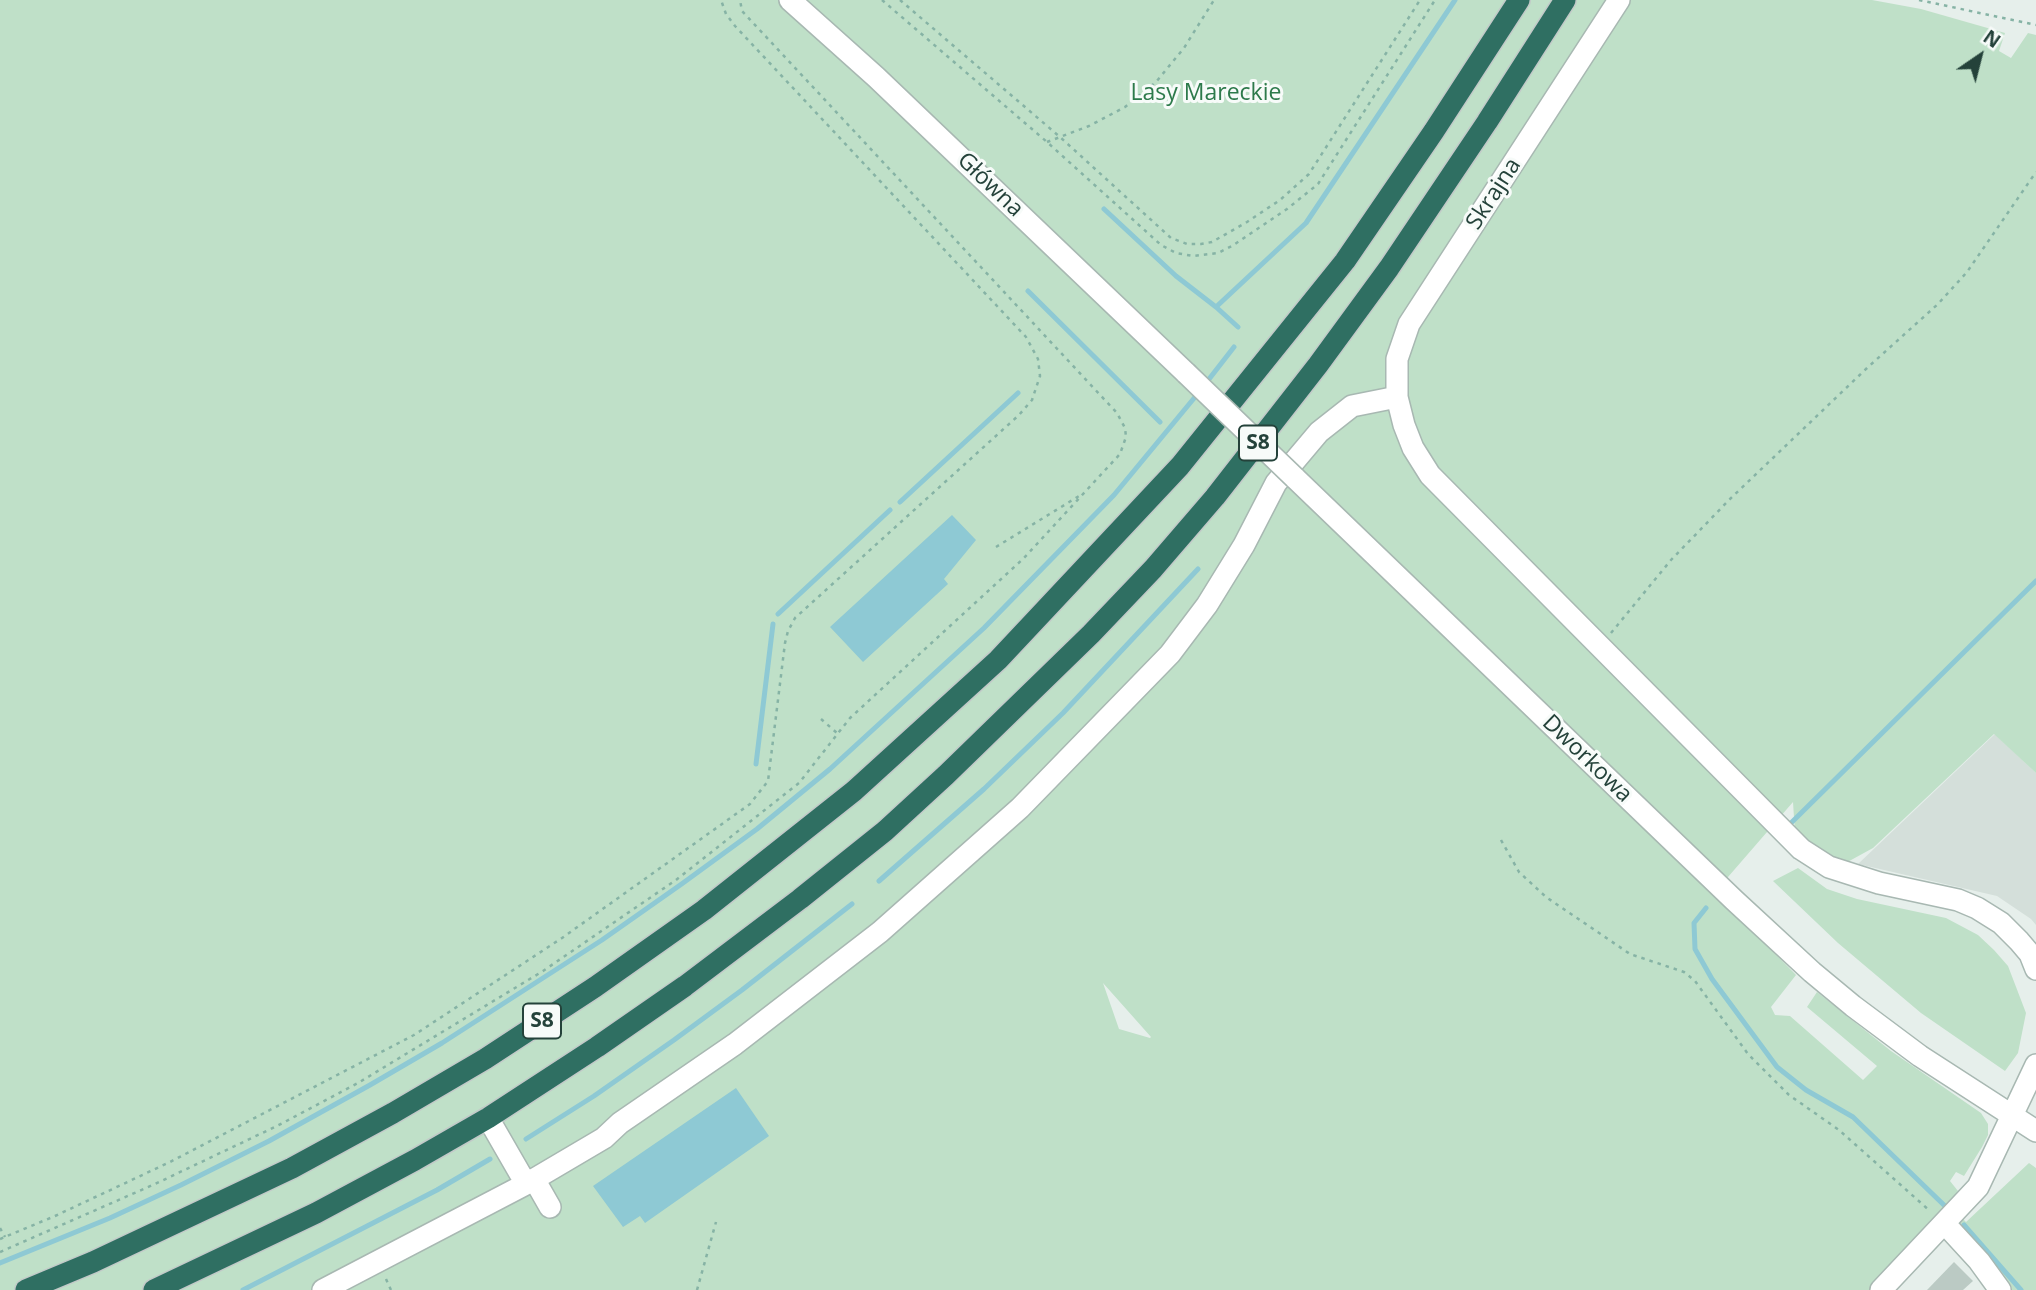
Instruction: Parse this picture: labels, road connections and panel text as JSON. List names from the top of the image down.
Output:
{
  "streets": {
    "highway": ["S8"],
    "street": ["Główna", "Skrajna", "Dworkowa"]
  },
  "crossings": [
    ["Główna", "Dworkowa"]
  ],
  "parks": ["Lasy Mareckie"],
  "north": "top right"
}
